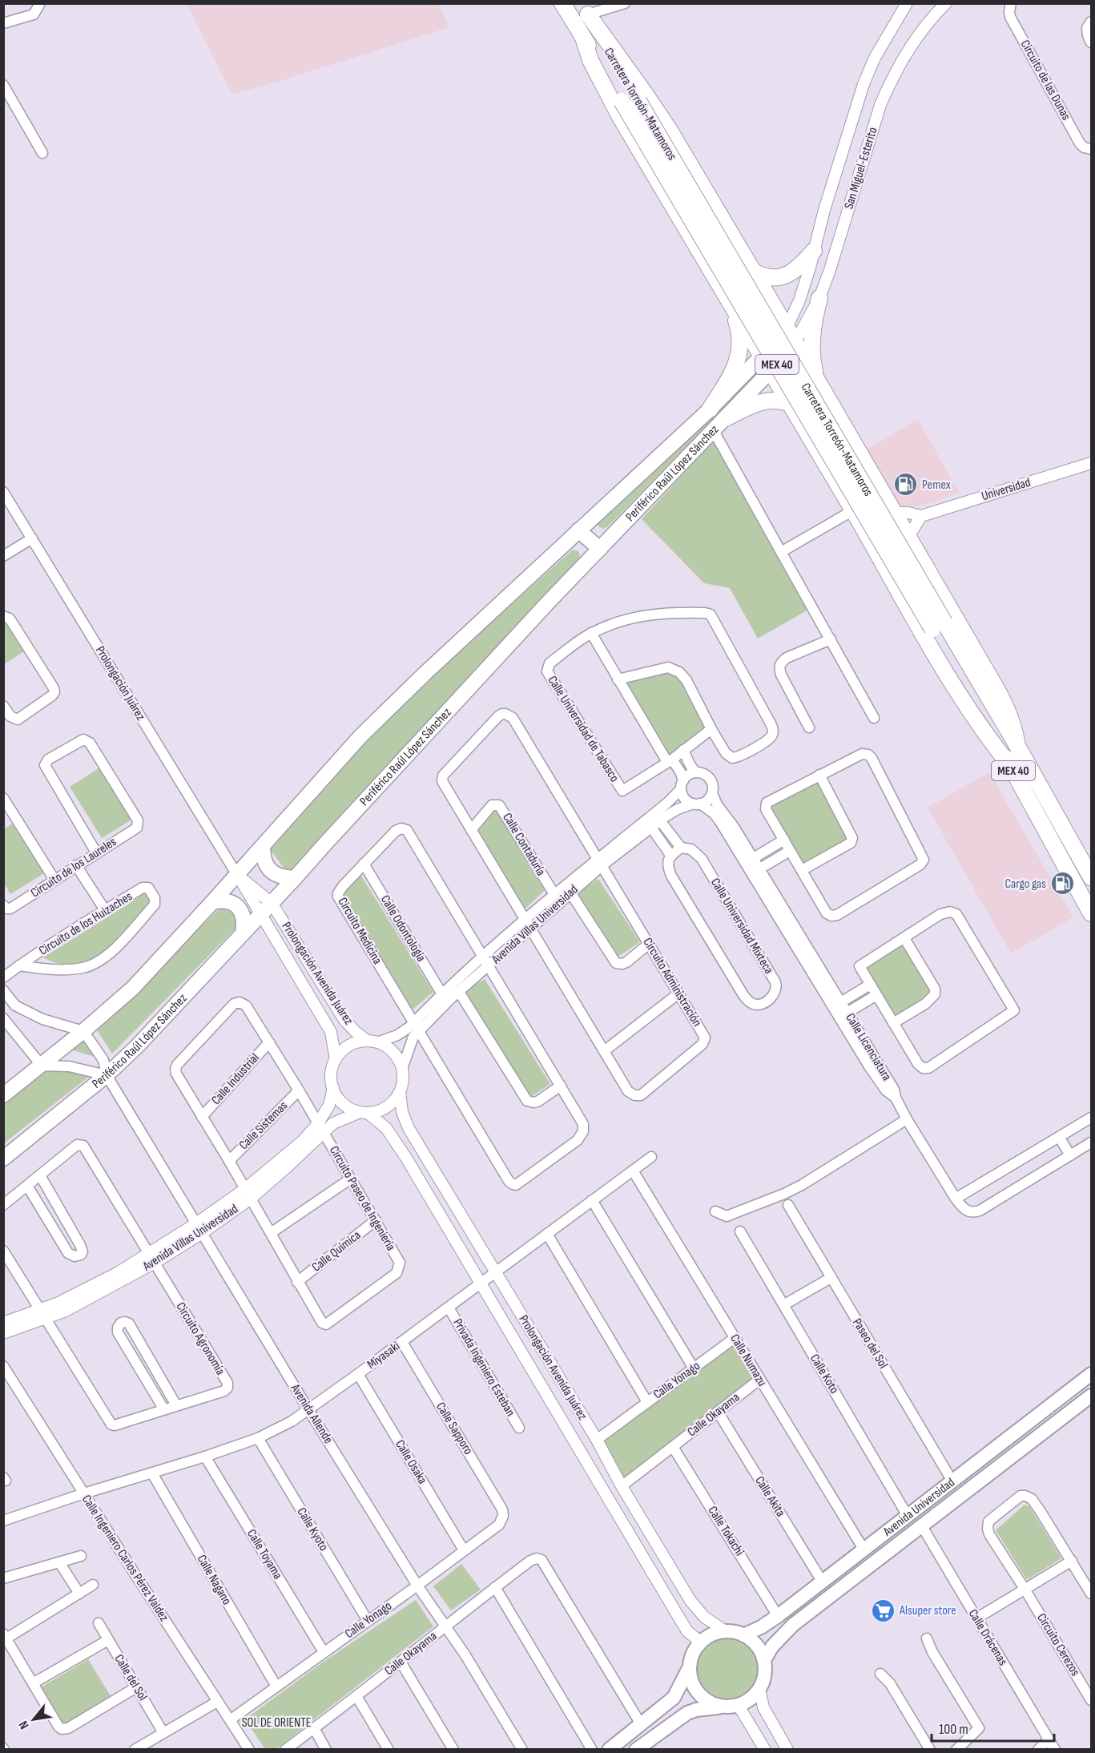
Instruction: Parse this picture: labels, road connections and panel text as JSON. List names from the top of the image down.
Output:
{
  "streets": {
    "highway": ["Carretera Torreón-Matamoros", "MEX 40"],
    "main road": ["Periférico Raúl López Sánchez", "Avenida Universidad"],
    "street": [
      "Circuito de las Dunas",
      "San Miguel-Esterito",
      "Universidad",
      "Prolongación Juárez",
      "Calle Universidad de Tabasco",
      "Calle Contaduría",
      "Circuito de los Laureles",
      "Circuito de los Huizaches",
      "Avenida Villas Universidad",
      "Calle Universidad Mixteca",
      "Calle Odontología",
      "Circuito Medicina",
      "Prolongación Avenida Juárez",
      "Circuito Administración",
      "Calle Licenciatura",
      "Calle Industrial",
      "Calle Sistemas",
      "Circuito Paseo de Ingeniería",
      "Calle Química",
      "Circuito Agronomía",
      "Paseo del Sol",
      "Miyasaki",
      "Calle Numazu",
      "Privada Ingeniero Esteban",
      "Calle Koto",
      "Calle Yonago",
      "Avenida Allende",
      "Calle Okayama",
      "Calle Sapporo",
      "Calle Osaka",
      "Calle Akita",
      "Calle Kyoto",
      "Calle Tokachi",
      "Calle Toyama",
      "Calle Ingeniero Carlos Pérez Valdez",
      "Calle Nagano",
      "Calle Drácenas",
      "Circuito Cerezos",
      "Calle del Sol"
    ]
  },
  "crossings": [
    ["Carretera Torreón-Matamoros", "MEX 40"],
    ["San Miguel-Esterito", "Periférico Raúl López Sánchez"],
    ["Periférico Raúl López Sánchez", "Prolongación Juárez"],
    ["Periférico Raúl López Sánchez", "Prolongación Avenida Juárez"],
    ["Periférico Raúl López Sánchez", "Avenida Allende"],
    ["Prolongación Juárez", "Prolongación Avenida Juárez"],
    ["Calle Contaduría", "Avenida Villas Universidad"],
    ["Calle Contaduría", "Circuito Administración"],
    ["Avenida Villas Universidad", "Calle Universidad Mixteca"],
    ["Avenida Villas Universidad", "Calle Odontología"],
    ["Avenida Villas Universidad", "Circuito Medicina"],
    ["Avenida Villas Universidad", "Prolongación Avenida Juárez"],
    ["Avenida Villas Universidad", "Circuito Administración"],
    ["Avenida Villas Universidad", "Calle Licenciatura"],
    ["Avenida Villas Universidad", "Circuito Paseo de Ingeniería"],
    ["Avenida Villas Universidad", "Circuito Agronomía"],
    ["Avenida Villas Universidad", "Avenida Allende"],
    ["Calle Odontología", "Circuito Medicina"],
    ["Prolongación Avenida Juárez", "Miyasaki"],
    ["Prolongación Avenida Juárez", "Calle Yonago"],
    ["Prolongación Avenida Juárez", "Calle Okayama"],
    ["Prolongación Avenida Juárez", "Avenida Universidad"],
    ["Calle Industrial", "Circuito Paseo de Ingeniería"],
    ["Calle Sistemas", "Circuito Paseo de Ingeniería"],
    ["Circuito Paseo de Ingeniería", "Calle Química"],
    ["Paseo del Sol", "Avenida Universidad"],
    ["Miyasaki", "Calle Numazu"],
    ["Miyasaki", "Privada Ingeniero Esteban"],
    ["Miyasaki", "Avenida Allende"],
    ["Miyasaki", "Calle Sapporo"],
    ["Miyasaki", "Calle Osaka"],
    ["Miyasaki", "Calle Kyoto"],
    ["Miyasaki", "Calle Toyama"],
    ["Miyasaki", "Calle Ingeniero Carlos Pérez Valdez"],
    ["Miyasaki", "Calle Nagano"],
    ["Calle Numazu", "Calle Yonago"],
    ["Calle Numazu", "Calle Okayama"],
    ["Calle Numazu", "Avenida Universidad"],
    ["Calle Koto", "Avenida Universidad"],
    ["Calle Yonago", "Avenida Allende"],
    ["Calle Yonago", "Calle Sapporo"],
    ["Calle Yonago", "Calle Osaka"],
    ["Calle Yonago", "Calle Kyoto"],
    ["Calle Yonago", "Calle Toyama"],
    ["Calle Yonago", "Calle Ingeniero Carlos Pérez Valdez"],
    ["Calle Yonago", "Calle Nagano"],
    ["Avenida Allende", "Calle Okayama"],
    ["Calle Okayama", "Calle Akita"],
    ["Calle Okayama", "Calle Tokachi"],
    ["Calle Akita", "Avenida Universidad"],
    ["Avenida Universidad", "Calle Tokachi"],
    ["Avenida Universidad", "Calle Drácenas"]
  ],
  "parks": ["SOL DE ORIENTE"],
  "places": {
    "fuel station": ["Pemex", "Cargo gas"],
    "supermarket": ["Alsuper store"]
  },
  "scale_bar": "100 m",
  "north": "bottom left"
}
